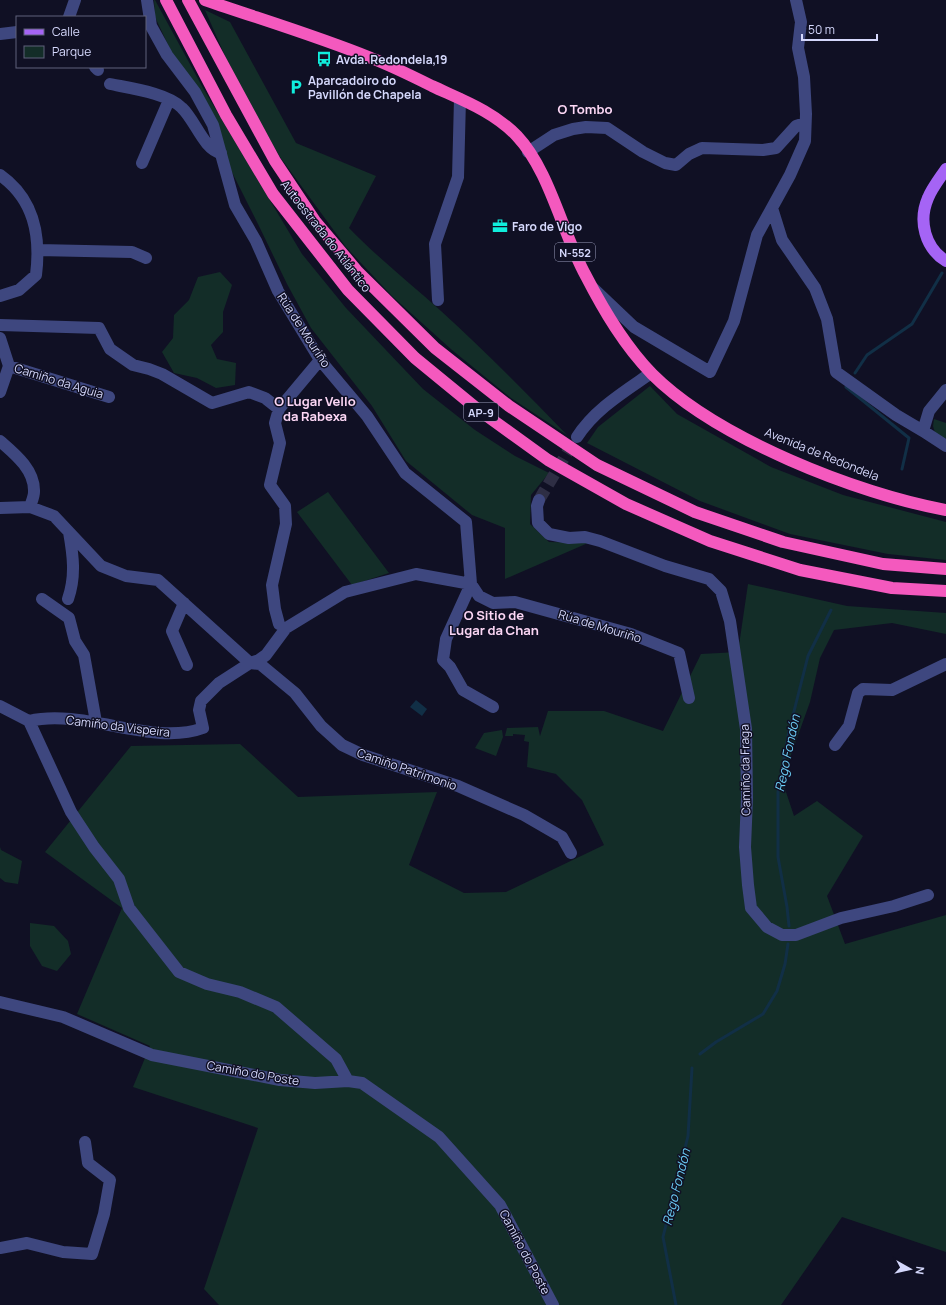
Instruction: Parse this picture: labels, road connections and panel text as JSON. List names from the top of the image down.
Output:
{
  "streets": {
    "highway": [
      "Autoestrada do Atlántico",
      "N-552",
      "AP-9",
      "Avenida de Redondela"
    ],
    "street": [
      "Rúa de Mouriño",
      "Camiño da Aguia",
      "Camiño da Vispeira",
      "Camiño Patrimonio",
      "Camiño da Fraga",
      "Camiño do Poste"
    ]
  },
  "crossings": [
    ["Rúa de Mouriño", "Camiño da Vispeira"],
    ["Camiño da Vispeira", "Camiño Patrimonio"]
  ],
  "districts": ["O Tombo", "O Lugar Vello da Rabexa", "O Sitio de Lugar da Chan"],
  "water": ["Rego Fondón"],
  "places": {
    "bus stop": ["Avda. Redondela,19"],
    "parking": ["Aparcadoiro do Pavillón de Chapela"],
    "office": ["Faro de Vigo"]
  },
  "legend": ["Calle", "Parque"],
  "scale_bar": "50 m",
  "north": "right"
}
